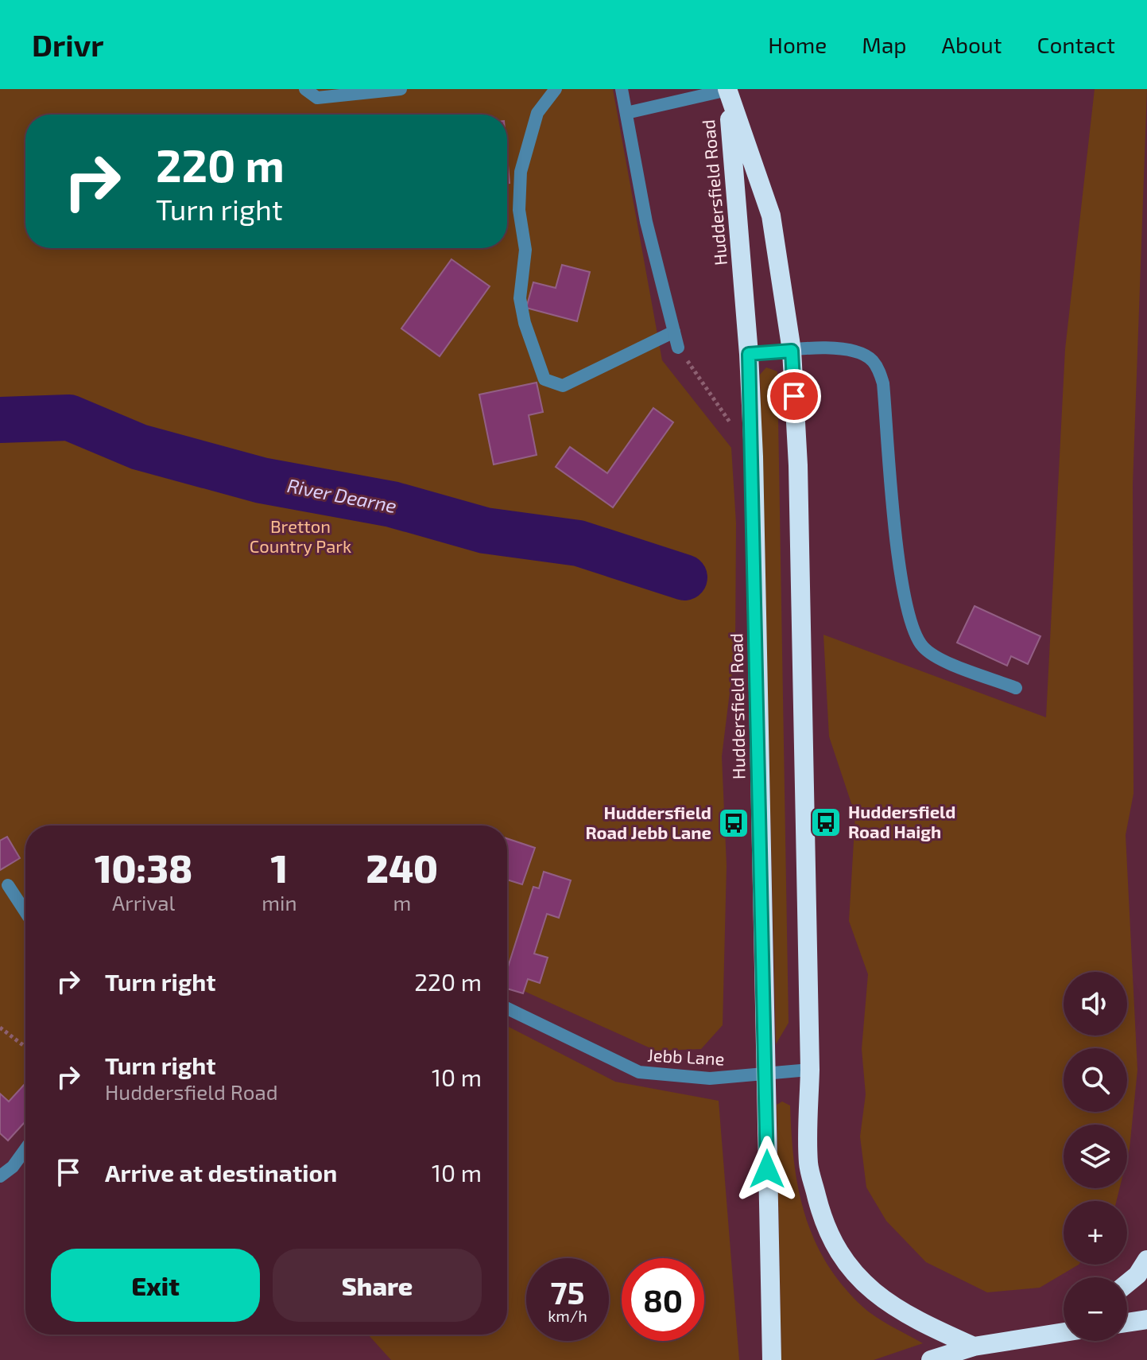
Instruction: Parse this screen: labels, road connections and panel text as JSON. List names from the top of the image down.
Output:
{
  "streets": {
    "highway": ["Huddersfield Road"],
    "street": ["Jebb Lane"]
  },
  "crossings": [
    ["Huddersfield Road", "Jebb Lane"]
  ],
  "water": ["River Dearne"],
  "parks": ["Bretton Country Park"],
  "places": {
    "bus stop": ["Huddersfield Road Haigh", "Huddersfield Road Jebb Lane"]
  },
  "page": {
    "header": "Drivr",
    "nav": [
      "Home",
      "Map",
      "About",
      "Contact"
    ],
    "turn": ["220 m", "Turn right"],
    "eta": [
      "10:38",
      "Arrival",
      "1",
      "min",
      "240",
      "m"
    ],
    "list": [
      {
        "name": "Turn right",
        "value": "220 m"
      },
      {
        "name": "Turn right",
        "note": "Huddersfield Road",
        "value": "10 m"
      },
      {
        "name": "Arrive at destination",
        "value": "10 m"
      }
    ],
    "map_buttons": ["+", "−"],
    "buttons": ["Exit", "Share"],
    "speed": "75 km/h",
    "limit": "80"
  }
}
